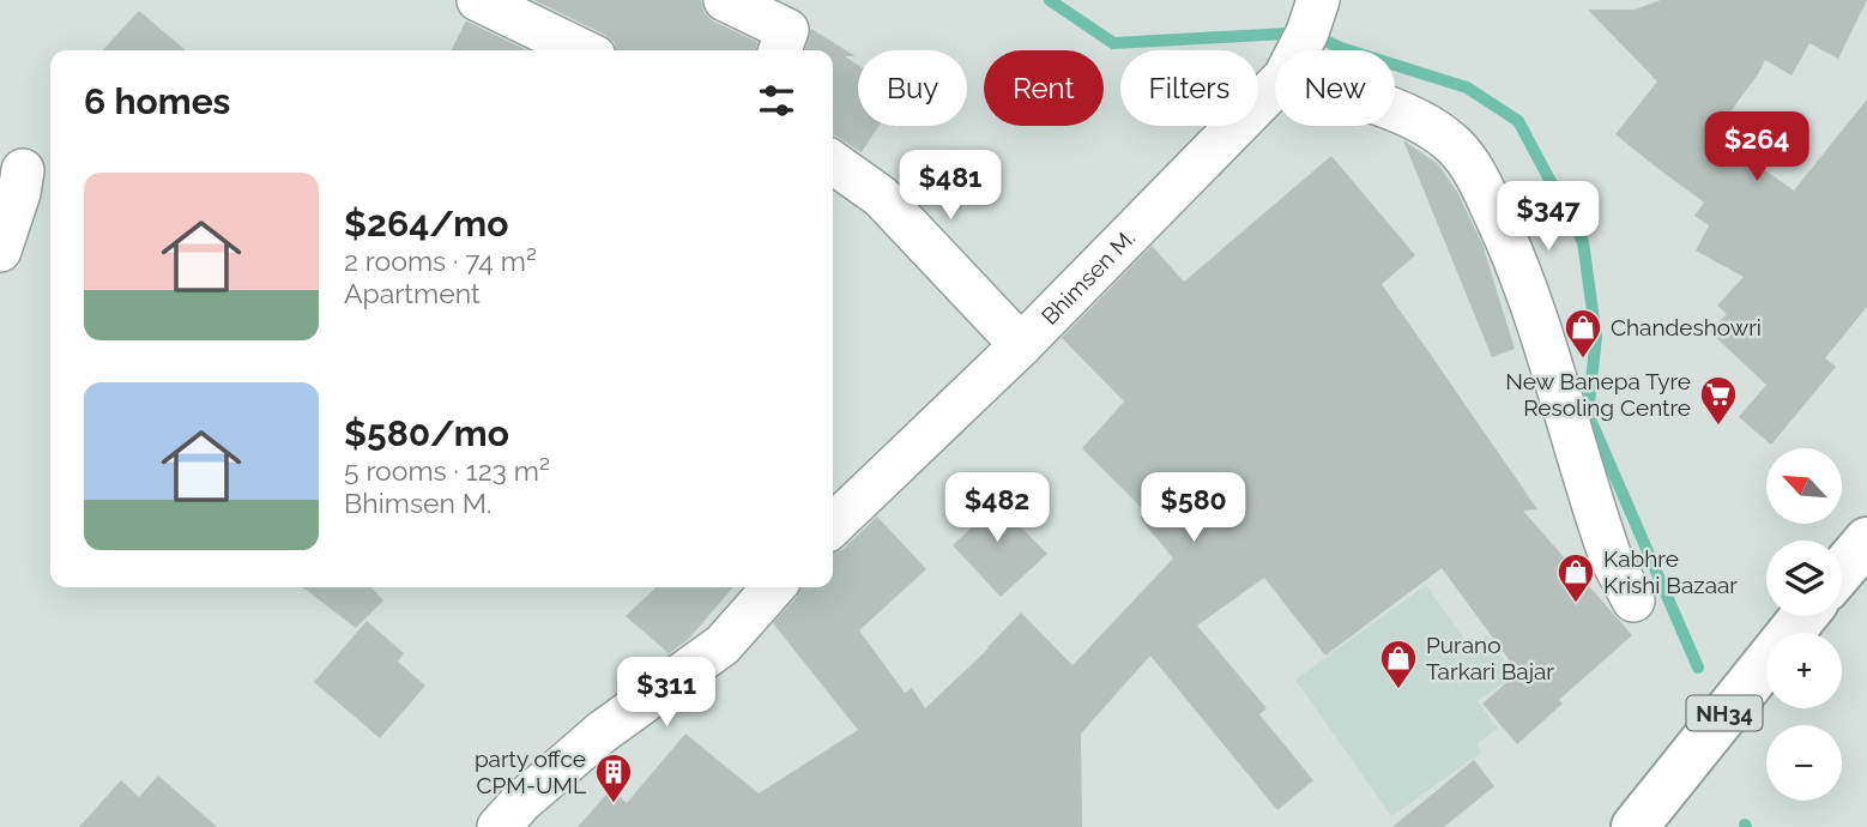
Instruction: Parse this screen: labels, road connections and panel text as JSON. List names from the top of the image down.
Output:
{
  "streets": {
    "highway": ["NH34"],
    "street": ["Bhimsen M."]
  },
  "places": {
    "shop": ["Chandeshowri", "Kabhre Krishi Bazaar", "Purano Tarkari Bajar"],
    "supermarket": ["New Banepa Tyre Resoling Centre"],
    "building": ["party offce CPM-UML"]
  },
  "north": "top left",
  "page": {
    "chip": [
      "Buy",
      "Rent",
      "Filters",
      "New"
    ],
    "heading": "6 homes",
    "price": [
      "$264",
      "$481",
      "$347",
      "$482",
      "$580",
      "$311"
    ],
    "list": [
      {
        "name": "$264/mo",
        "note": "2 rooms · 74 m² · Apartment"
      },
      {
        "name": "$580/mo",
        "note": "5 rooms · 123 m² · Bhimsen M."
      }
    ],
    "map_buttons": ["+", "−"]
  }
}
